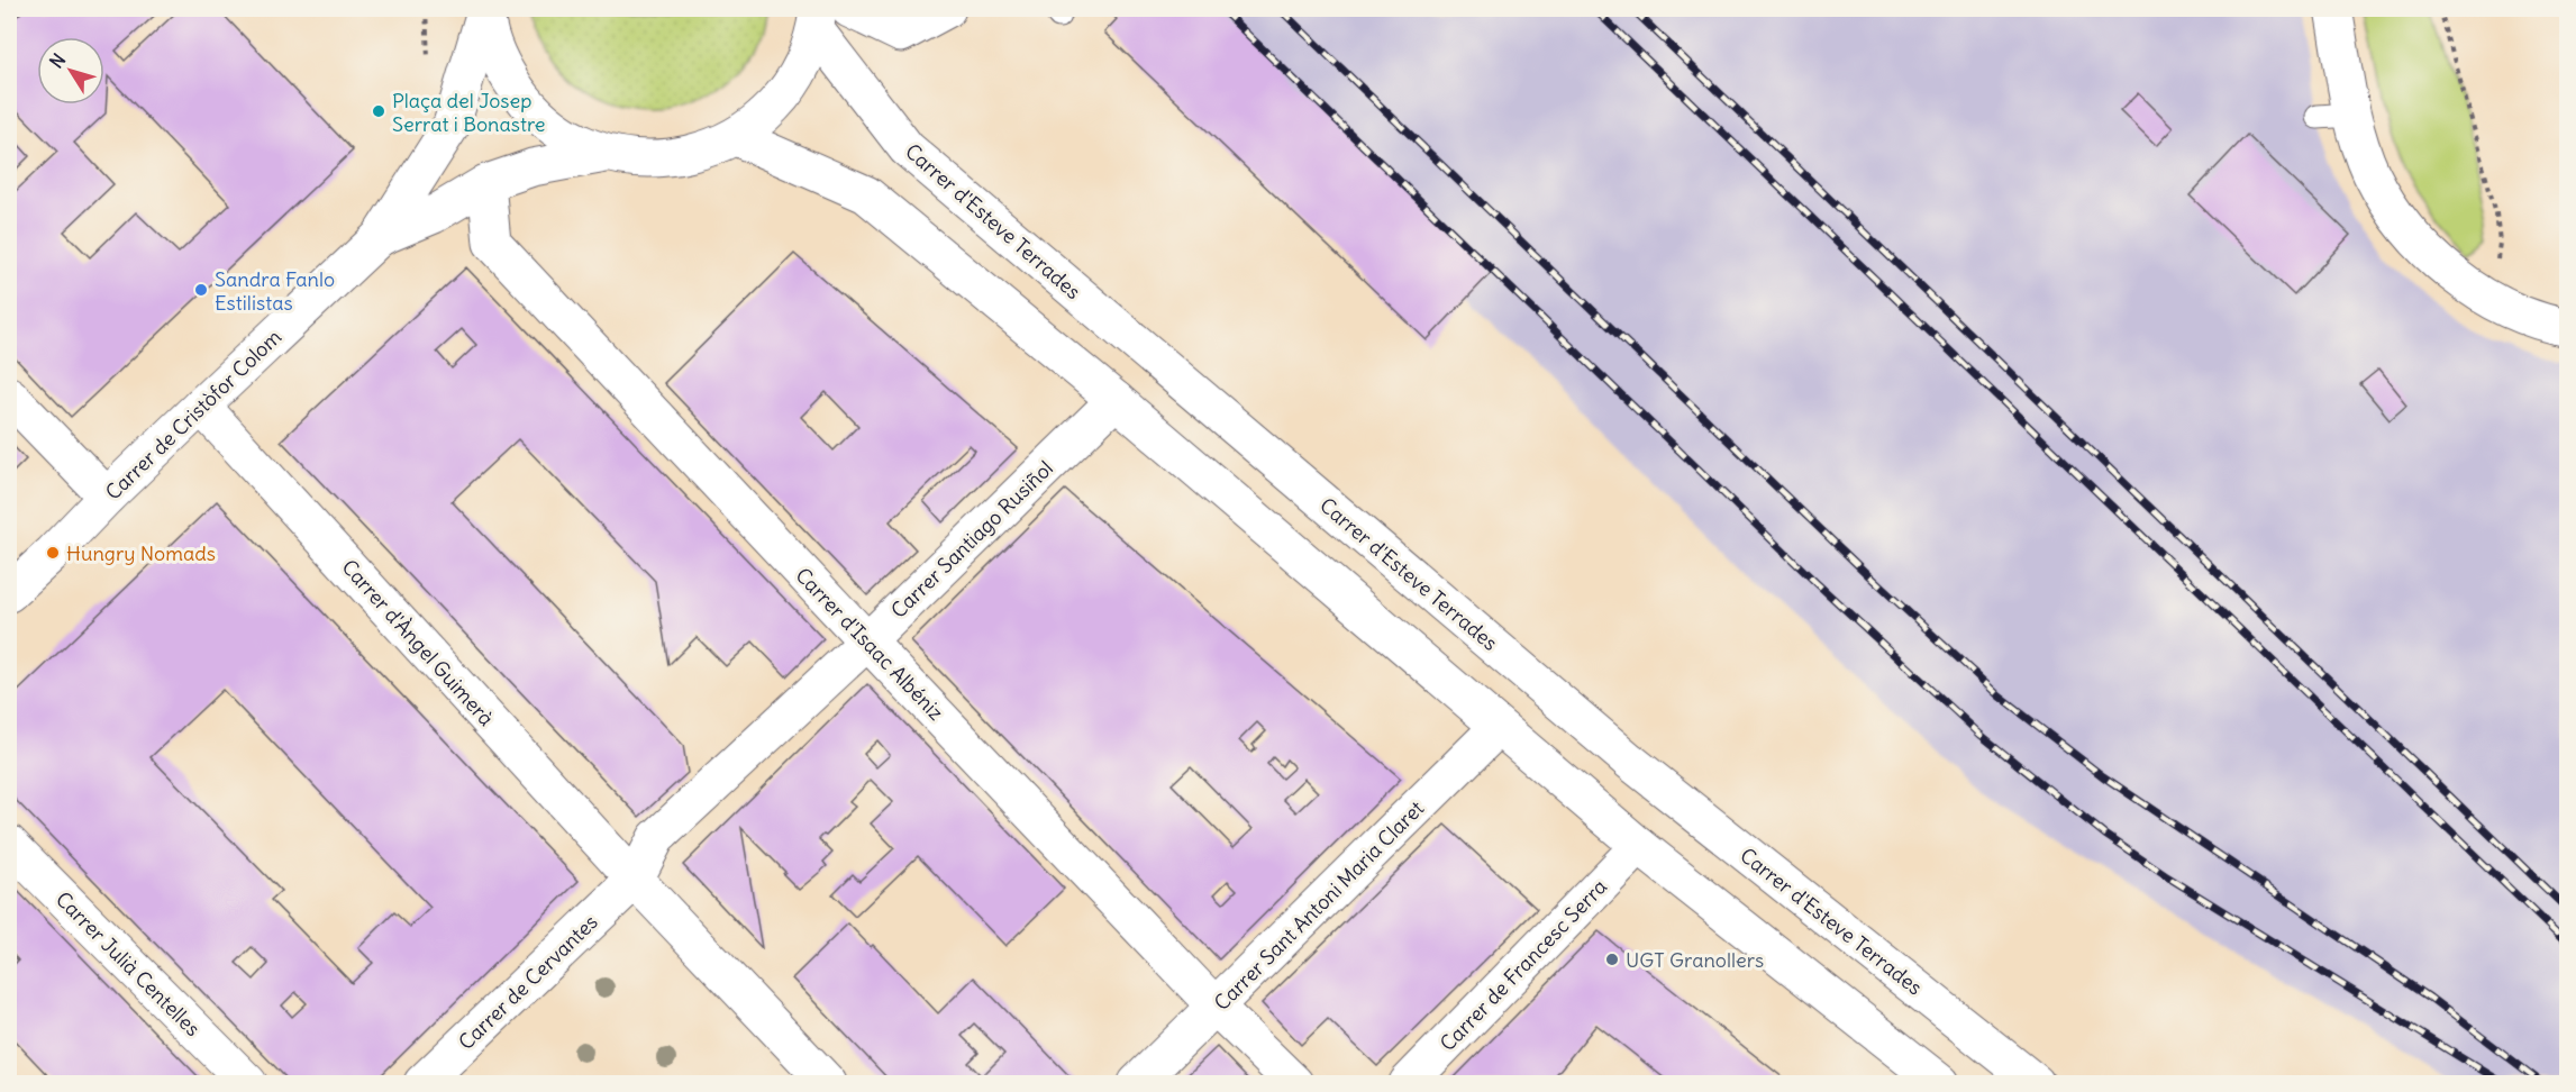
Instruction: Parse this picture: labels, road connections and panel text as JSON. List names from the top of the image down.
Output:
{
  "streets": {
    "street": [
      "Carrer d'Esteve Terrades",
      "Carrer de Cristòfor Colom",
      "Carrer Santiago Rusiñol",
      "Carrer d'Àngel Guimerà",
      "Carrer d'Isaac Albéniz",
      "Carrer Sant Antoni Maria Claret",
      "Carrer Julià Centelles",
      "Carrer de Francesc Serra",
      "Carrer de Cervantes"
    ]
  },
  "crossings": [
    ["Carrer de Cristòfor Colom", "Carrer d'Àngel Guimerà"],
    ["Carrer de Cristòfor Colom", "Carrer d'Isaac Albéniz"],
    ["Carrer Santiago Rusiñol", "Carrer d'Àngel Guimerà"],
    ["Carrer Santiago Rusiñol", "Carrer d'Isaac Albéniz"],
    ["Carrer Santiago Rusiñol", "Carrer de Cervantes"],
    ["Carrer d'Àngel Guimerà", "Carrer de Cervantes"],
    ["Carrer d'Isaac Albéniz", "Carrer Sant Antoni Maria Claret"]
  ],
  "places": [
    "Plaça del Josep Serrat i Bonastre",
    "Sandra Fanlo Estilistas",
    "Hungry Nomads",
    "UGT Granollers"
  ],
  "north": "top left"
}
